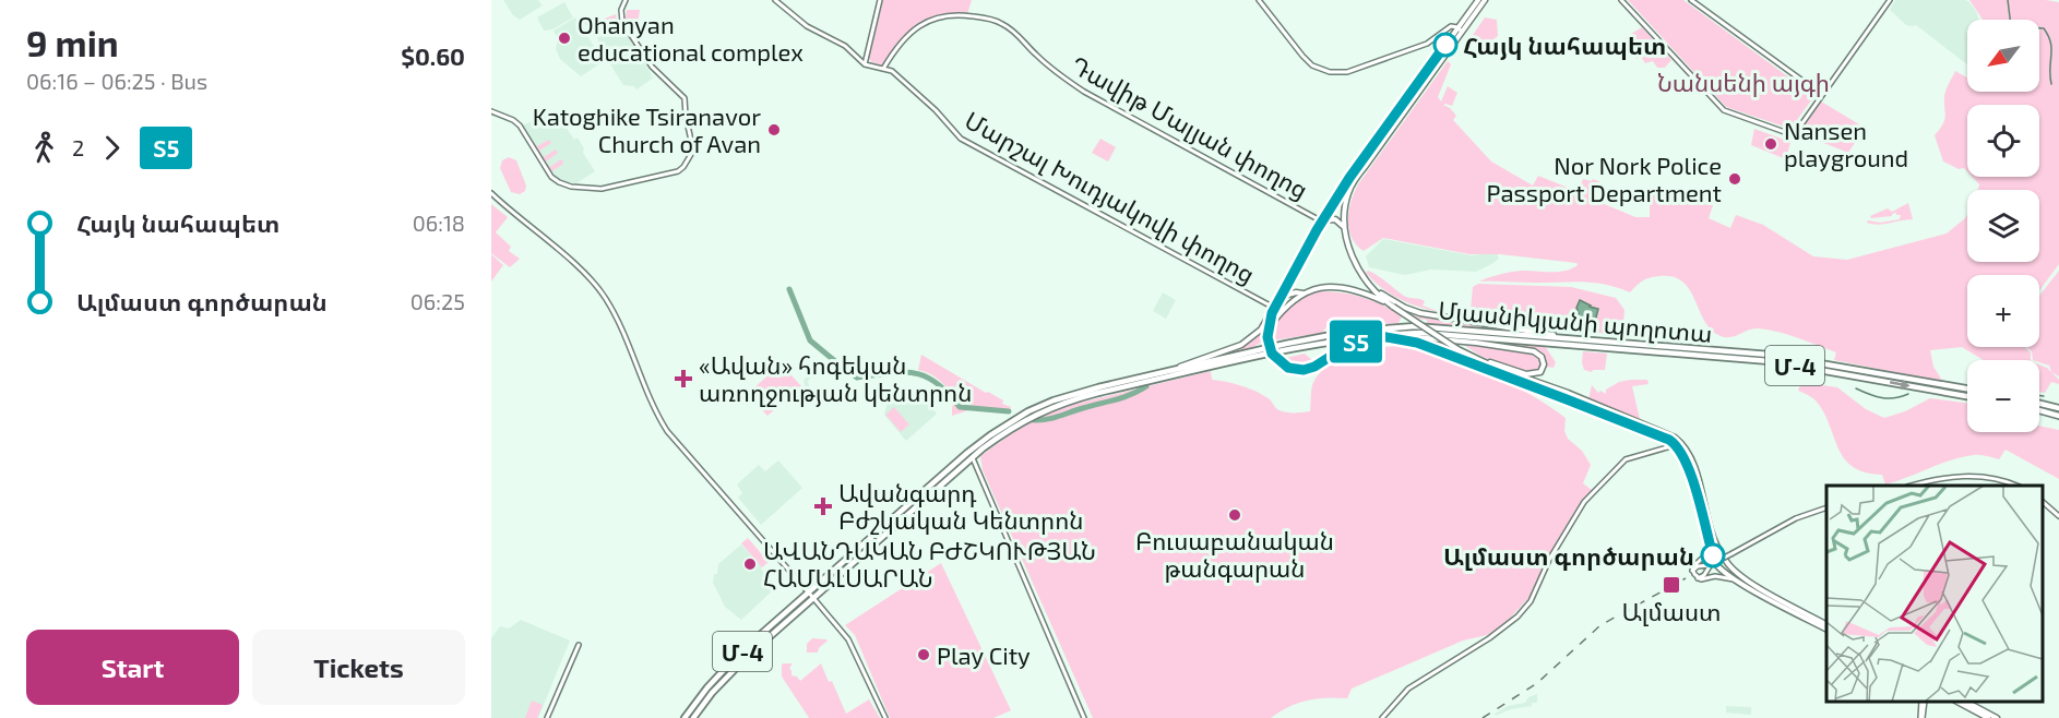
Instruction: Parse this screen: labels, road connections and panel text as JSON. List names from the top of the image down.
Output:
{
  "streets": {
    "highway": ["Մյասնիկյանի պողոտա", "Մ-4"],
    "street": ["Դավիթ Մալյան փողոց", "Մարշալ Խուդյակովի փողոց"]
  },
  "crossings": [
    ["Դավիթ Մալյան փողոց", "Մարշալ Խուդյակովի փողոց"],
    ["Մյասնիկյանի պողոտա", "Մ-4"]
  ],
  "parks": ["Նանսենի այգի"],
  "places": {
    "other": [
      "Ohanyan educational complex",
      "Հայկ նահապետ",
      "Katoghike Tsiranavor Church of Avan",
      "Nansen playground",
      "Nor Nork Police Passport Department",
      "Բուսաբանական թանգարան",
      "Ալմաստ գործարան",
      "ԱՎԱՆԴԱԿԱՆ ԲԺՇԿՈՒԹՅԱՆ ՀԱՄԱԼՍԱՐԱՆ",
      "Play City"
    ],
    "health": ["«Ավան» հոգեկան առողջության կենտրոն", "Ավանգարդ Բժշկական Կենտրոն"],
    "transit": ["Ալմաստ"]
  },
  "lines": ["bus line Տ5"],
  "north": "bottom left",
  "page": {
    "heading": ["9 min", "06:16 – 06:25 · Bus", "$0.60"],
    "on_map": "Տ5",
    "map_buttons": ["+", "−"],
    "legs": ["2", "Տ5"],
    "list": [
      {
        "name": "Հայկ նահապետ",
        "value": "06:18"
      },
      {
        "name": "Ալմաստ գործարան",
        "value": "06:25"
      }
    ],
    "buttons": ["Start", "Tickets"]
  }
}
